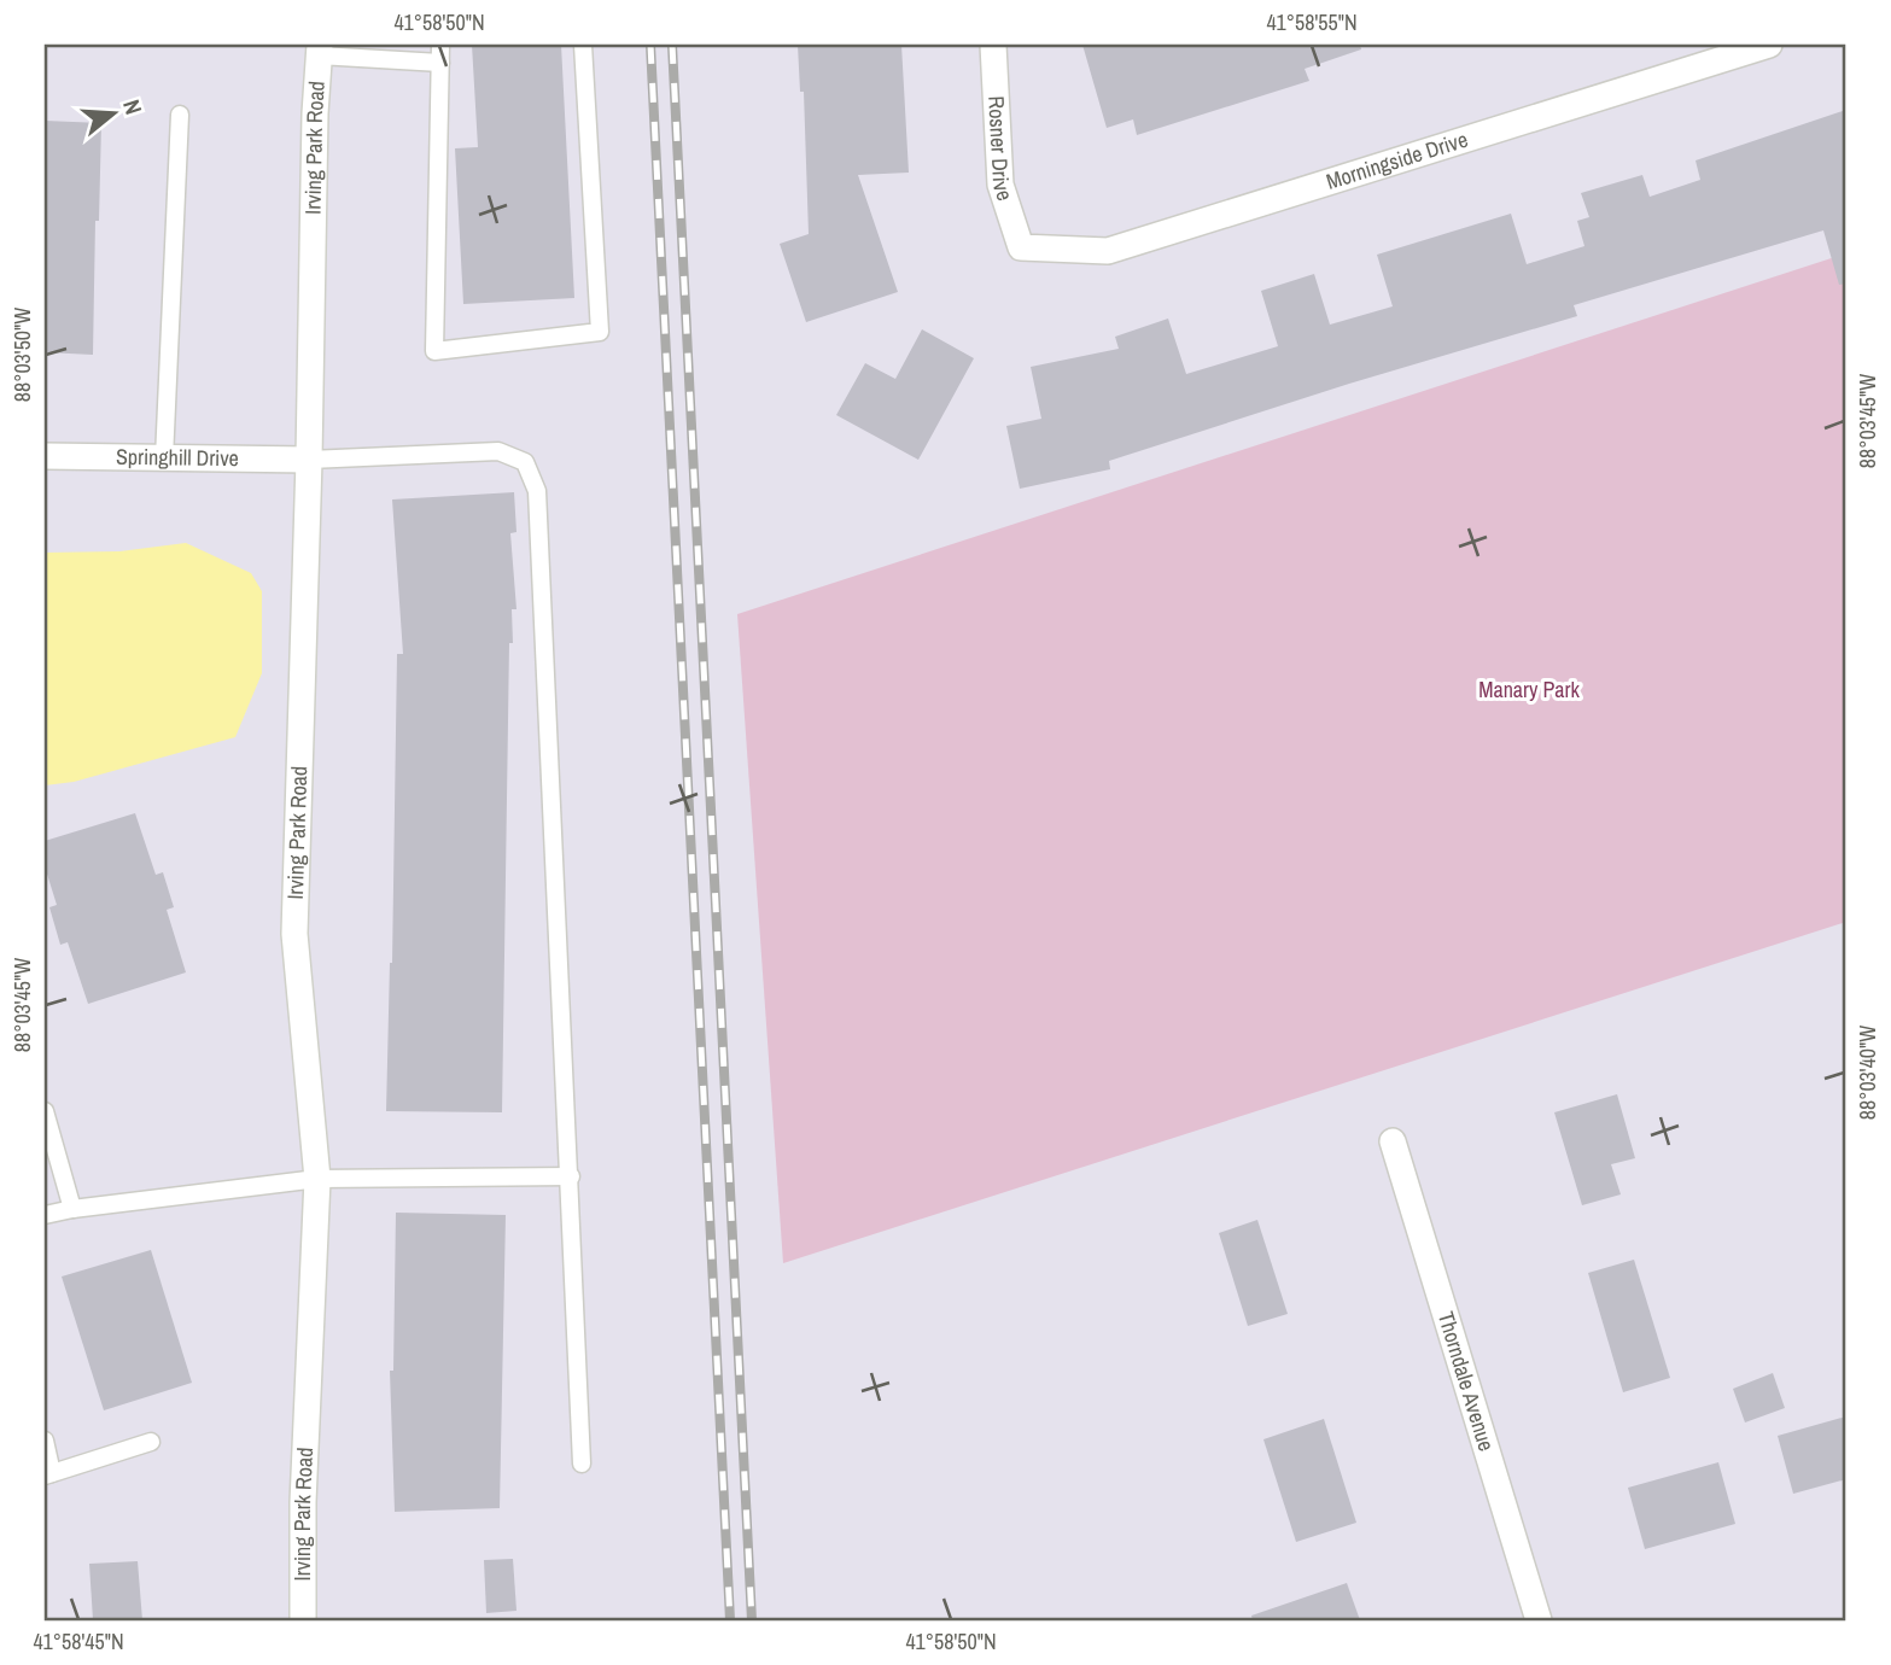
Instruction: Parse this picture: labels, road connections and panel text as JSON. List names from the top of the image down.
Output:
{
  "streets": {
    "street": [
      "Rosner Drive",
      "Irving Park Road",
      "Morningside Drive",
      "Springhill Drive",
      "Thorndale Avenue"
    ]
  },
  "crossings": [
    ["Rosner Drive", "Morningside Drive"],
    ["Irving Park Road", "Springhill Drive"]
  ],
  "parks": ["Manary Park"],
  "north": "right",
  "coordinates": [
    "41°58'50\"N",
    "41°58'55\"N",
    "88°03'50\"W",
    "88°03'45\"W",
    "88°03'40\"W",
    "41°58'45\"N"
  ]
}
